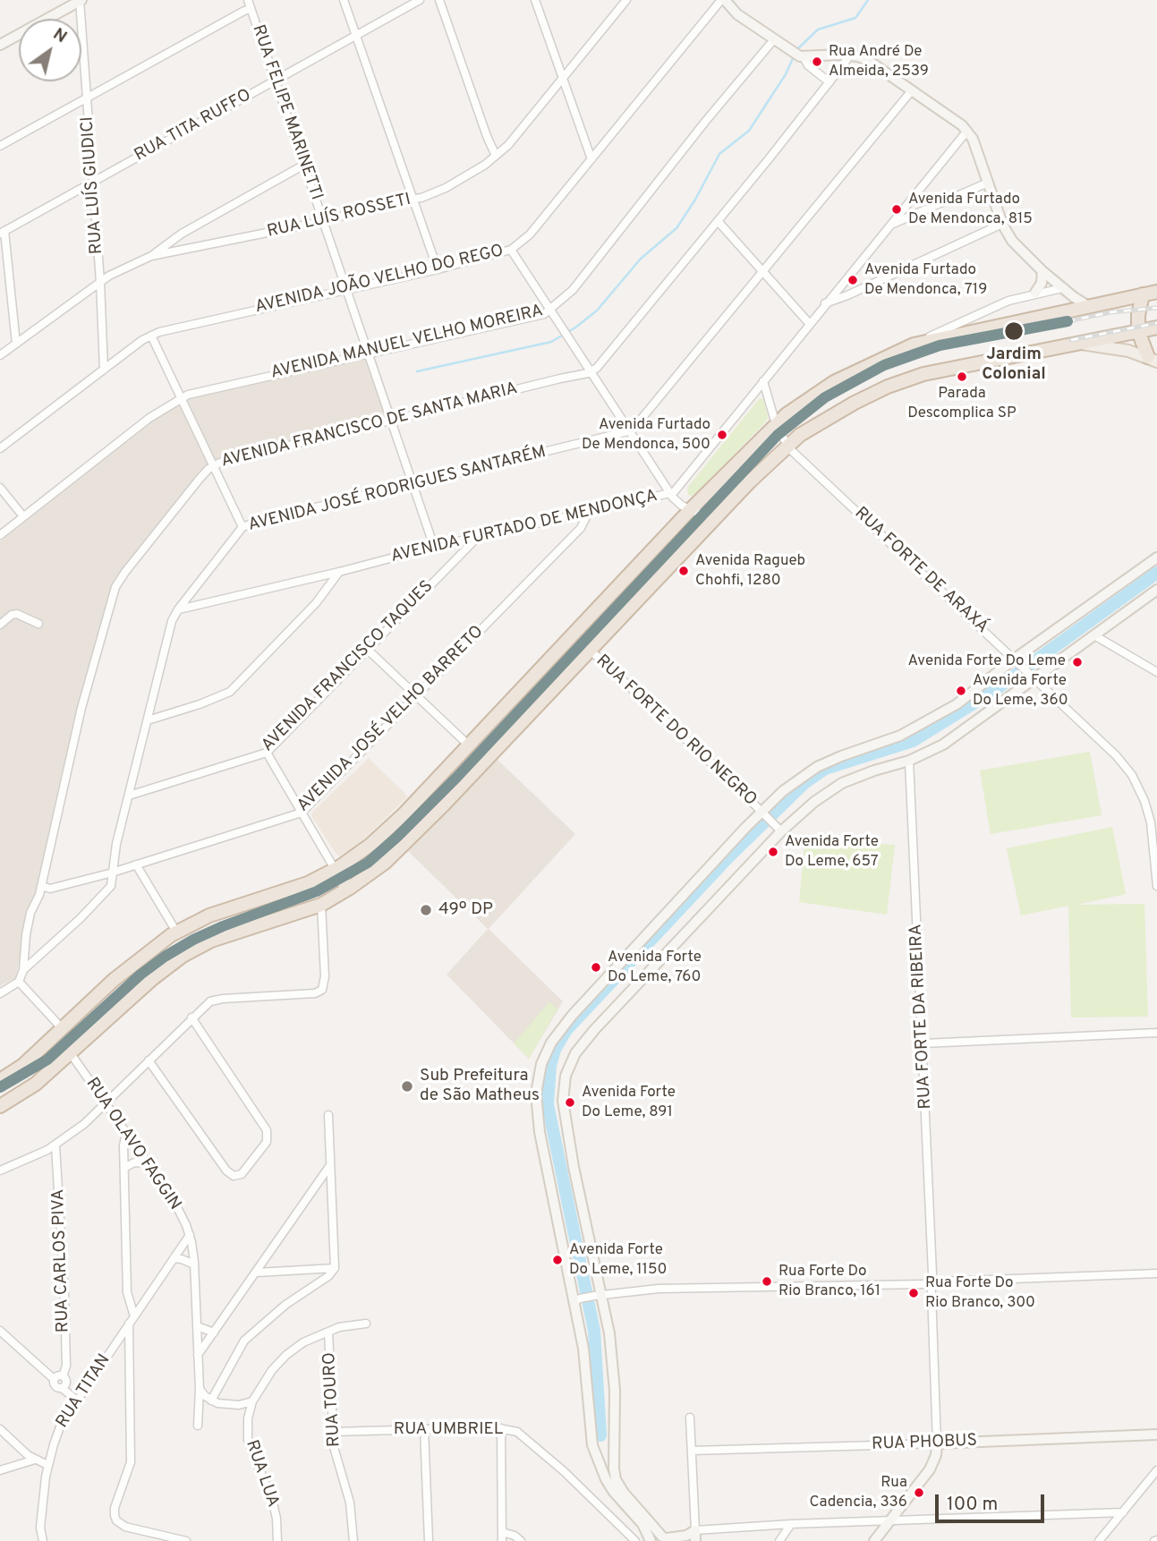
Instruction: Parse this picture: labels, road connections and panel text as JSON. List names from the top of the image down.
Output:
{
  "streets": {
    "main road": ["RUA PHOBUS"],
    "street": [
      "RUA FELIPE MARINETTI",
      "RUA TITA RUFFO",
      "RUA LUÍS GIUDICI",
      "RUA LUÍS ROSSETI",
      "AVENIDA JOÃO VELHO DO REGO",
      "AVENIDA MANUEL VELHO MOREIRA",
      "AVENIDA FRANCISCO DE SANTA MARIA",
      "AVENIDA JOSÉ RODRIGUES SANTARÉM",
      "AVENIDA FURTADO DE MENDONÇA",
      "RUA FORTE DE ARAXÁ",
      "AVENIDA FRANCISCO TAQUES",
      "AVENIDA JOSÉ VELHO BARRETO",
      "RUA FORTE DO RIO NEGRO",
      "RUA FORTE DA RIBEIRA",
      "RUA OLAVO FAGGIN",
      "RUA CARLOS PIVA",
      "RUA TITAN",
      "RUA TOURO",
      "RUA UMBRIEL",
      "RUA LUA"
    ]
  },
  "crossings": [
    ["RUA FELIPE MARINETTI", "RUA TITA RUFFO"],
    ["RUA FELIPE MARINETTI", "RUA LUÍS ROSSETI"],
    ["RUA FELIPE MARINETTI", "AVENIDA JOÃO VELHO DO REGO"],
    ["RUA FELIPE MARINETTI", "AVENIDA MANUEL VELHO MOREIRA"],
    ["RUA FELIPE MARINETTI", "AVENIDA FRANCISCO DE SANTA MARIA"],
    ["RUA FELIPE MARINETTI", "AVENIDA JOSÉ RODRIGUES SANTARÉM"],
    ["RUA FELIPE MARINETTI", "AVENIDA FURTADO DE MENDONÇA"],
    ["RUA TITA RUFFO", "RUA LUÍS GIUDICI"],
    ["RUA LUÍS GIUDICI", "RUA LUÍS ROSSETI"],
    ["RUA LUÍS GIUDICI", "AVENIDA JOÃO VELHO DO REGO"],
    ["AVENIDA FRANCISCO DE SANTA MARIA", "AVENIDA JOSÉ RODRIGUES SANTARÉM"],
    ["AVENIDA FRANCISCO DE SANTA MARIA", "AVENIDA JOSÉ VELHO BARRETO"],
    ["AVENIDA JOSÉ RODRIGUES SANTARÉM", "AVENIDA FURTADO DE MENDONÇA"],
    ["AVENIDA JOSÉ RODRIGUES SANTARÉM", "AVENIDA FRANCISCO TAQUES"],
    ["AVENIDA JOSÉ RODRIGUES SANTARÉM", "AVENIDA JOSÉ VELHO BARRETO"],
    ["AVENIDA FURTADO DE MENDONÇA", "RUA FORTE DE ARAXÁ"],
    ["AVENIDA FURTADO DE MENDONÇA", "AVENIDA FRANCISCO TAQUES"],
    ["AVENIDA FURTADO DE MENDONÇA", "AVENIDA JOSÉ VELHO BARRETO"],
    ["RUA OLAVO FAGGIN", "RUA TITAN"],
    ["RUA TOURO", "RUA UMBRIEL"],
    ["RUA TOURO", "RUA LUA"]
  ],
  "places": [
    "Rua André De Almeida, 2539",
    "Avenida Furtado De Mendonca, 815",
    "Avenida Furtado De Mendonca, 719",
    "Jardim Colonial",
    "Parada Descomplica SP",
    "Avenida Furtado De Mendonca, 500",
    "Avenida Ragueb Chohfi, 1280",
    "Avenida Forte Do Leme",
    "Avenida Forte Do Leme, 360",
    "Avenida Forte Do Leme, 657",
    "49º DP",
    "Avenida Forte Do Leme, 760",
    "Sub Prefeitura de São Matheus",
    "Avenida Forte Do Leme, 891",
    "Avenida Forte Do Leme, 1150",
    "Rua Forte Do Rio Branco, 161",
    "Rua Forte Do Rio Branco, 300",
    "Rua Cadencia, 336"
  ],
  "scale_bar": "100 m",
  "north": "top right"
}
